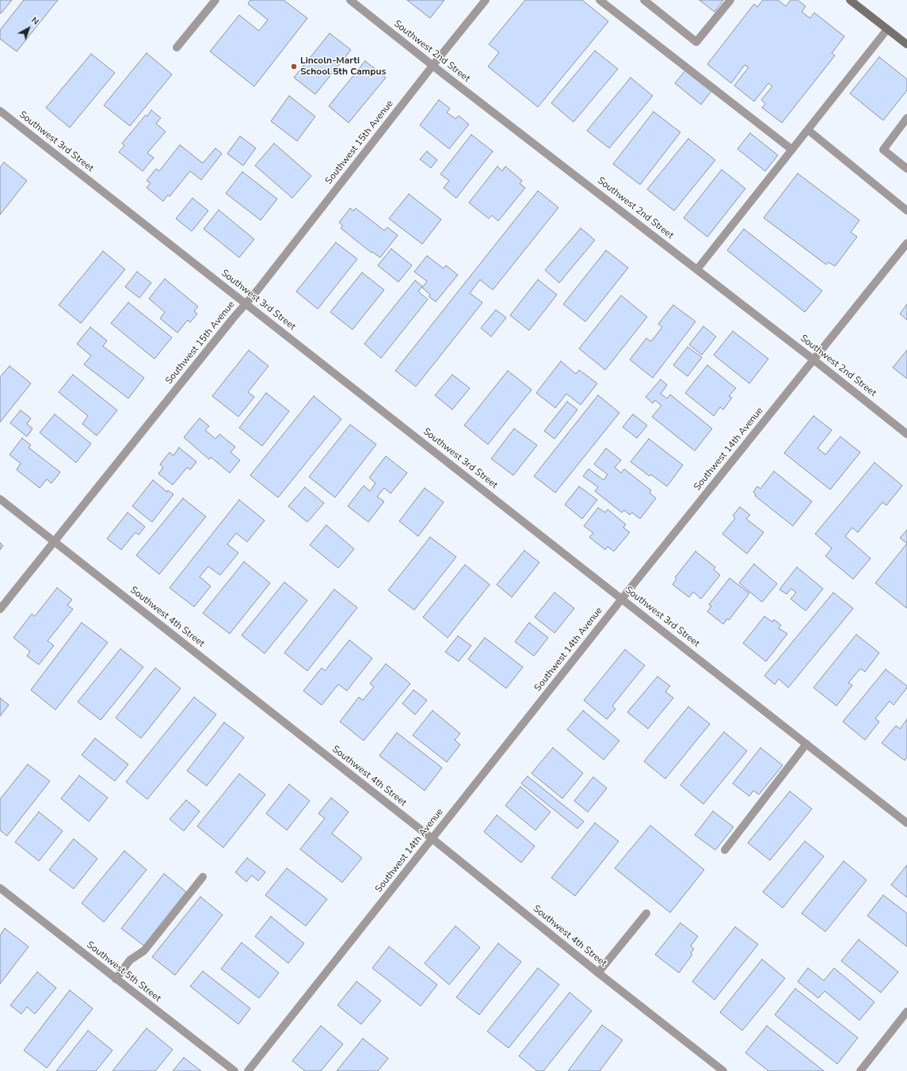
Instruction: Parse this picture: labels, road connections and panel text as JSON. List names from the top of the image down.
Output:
{
  "streets": {
    "street": [
      "Southwest 2nd Street",
      "Southwest 3rd Street",
      "Southwest 15th Avenue",
      "Southwest 14th Avenue",
      "Southwest 4th Street",
      "Southwest 5th Street"
    ]
  },
  "crossings": [
    ["Southwest 2nd Street", "Southwest 15th Avenue"],
    ["Southwest 2nd Street", "Southwest 14th Avenue"],
    ["Southwest 3rd Street", "Southwest 15th Avenue"],
    ["Southwest 3rd Street", "Southwest 14th Avenue"],
    ["Southwest 15th Avenue", "Southwest 4th Street"],
    ["Southwest 14th Avenue", "Southwest 4th Street"]
  ],
  "places": ["Lincoln-Marti School 5th Campus"],
  "north": "top right"
}
